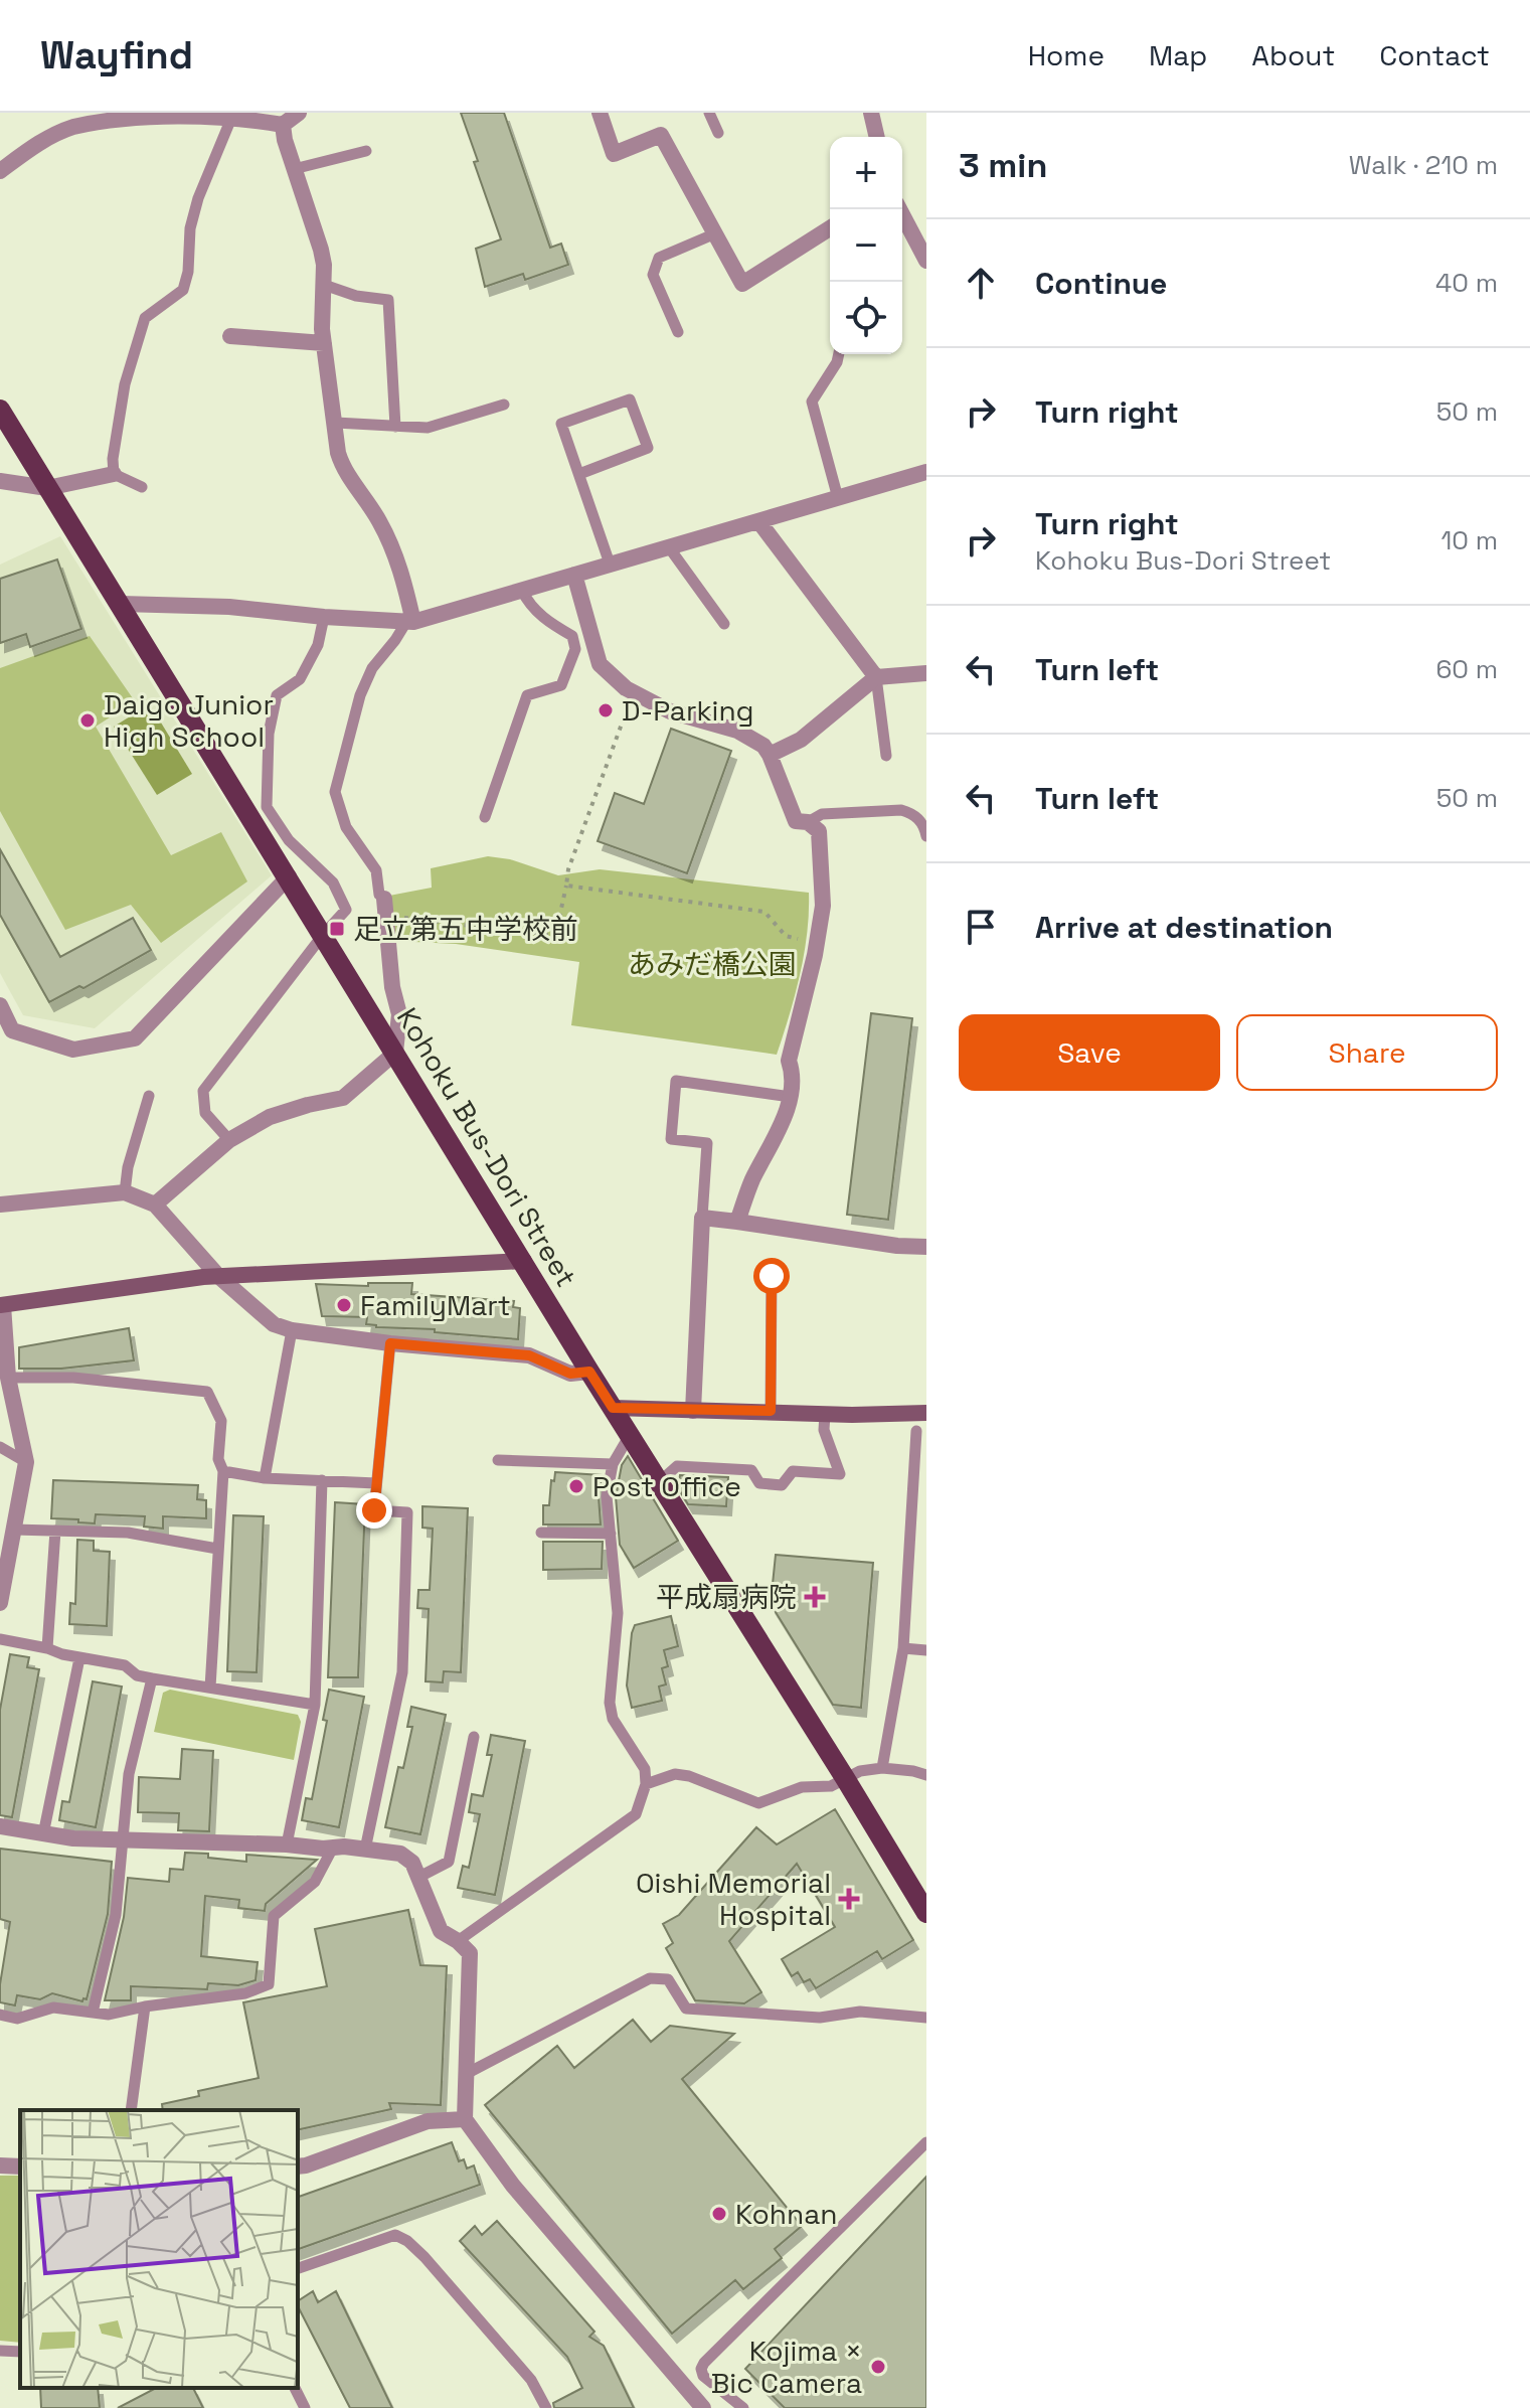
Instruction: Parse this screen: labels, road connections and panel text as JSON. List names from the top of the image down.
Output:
{
  "streets": {
    "main road": ["Kohoku Bus-Dori Street"]
  },
  "parks": ["あみだ橋公園"],
  "places": {
    "other": [
      "D-Parking",
      "Daigo Junior High School",
      "FamilyMart",
      "Post Office",
      "Kohnan",
      "Kojima × Bic Camera"
    ],
    "transit": ["足立第五中学校前"],
    "health": ["平成扇病院", "Oishi Memorial Hospital"]
  },
  "page": {
    "header": "Wayfind",
    "nav": [
      "Home",
      "Map",
      "About",
      "Contact"
    ],
    "heading": ["3 min", "Walk · 210 m"],
    "map_buttons": ["+", "−"],
    "list": [
      ["Continue", "40 m"],
      ["Turn right", "50 m"],
      ["Turn right", "Kohoku Bus-Dori Street", "10 m"],
      ["Turn left", "60 m"],
      ["Turn left", "50 m"],
      "Arrive at destination"
    ],
    "buttons": ["Save", "Share"]
  }
}
